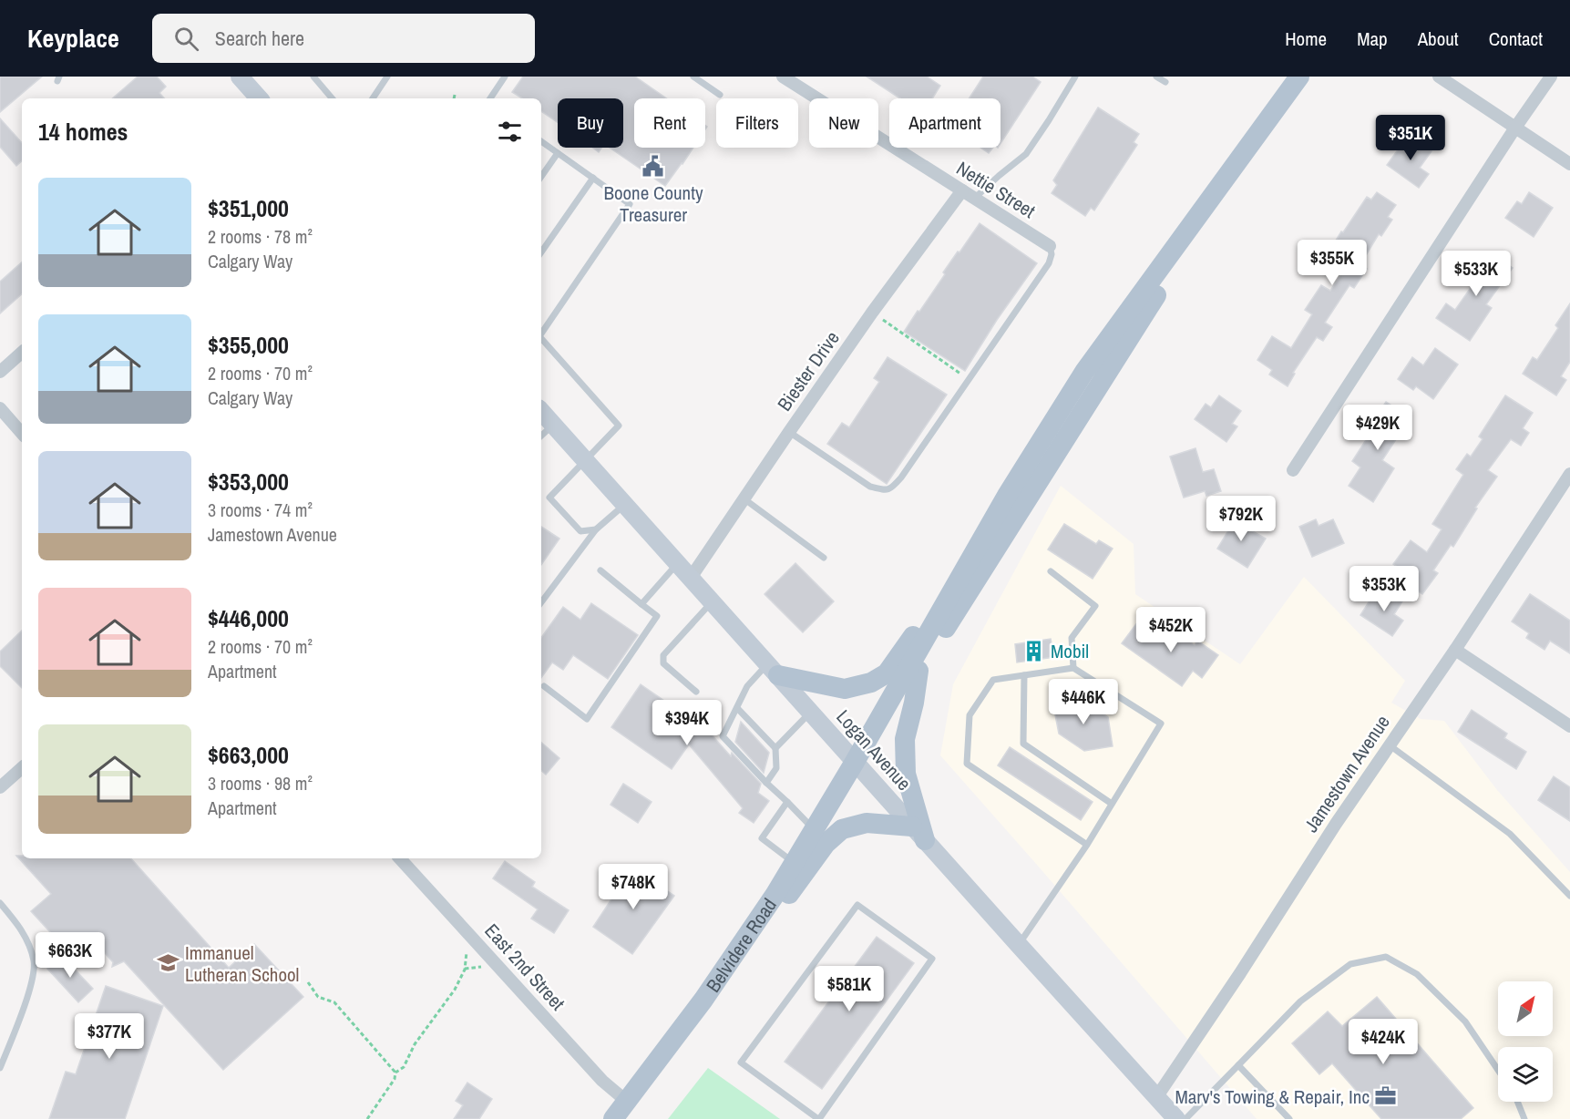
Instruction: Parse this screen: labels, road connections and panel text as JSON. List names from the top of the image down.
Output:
{
  "streets": {
    "main road": ["Logan Avenue", "Belvidere Road"],
    "street": [
      "Nettie Street",
      "Biester Drive",
      "Jamestown Avenue",
      "East 2nd Street"
    ]
  },
  "crossings": [
    ["Nettie Street", "Biester Drive"],
    ["Biester Drive", "Logan Avenue"],
    ["Logan Avenue", "Jamestown Avenue"],
    ["Logan Avenue", "Belvidere Road"],
    ["Belvidere Road", "East 2nd Street"]
  ],
  "places": {
    "public building": ["Boone County Treasurer"],
    "building": ["Mobil"],
    "school or university": ["Immanuel Lutheran School"],
    "office": ["Marv's Towing & Repair, Inc"]
  },
  "north": "top right",
  "page": {
    "header": "Keyplace",
    "search": "Search here",
    "nav": [
      "Home",
      "Map",
      "About",
      "Contact"
    ],
    "chip": [
      "Buy",
      "Rent",
      "Filters",
      "New",
      "Apartment"
    ],
    "heading": "14 homes",
    "price": [
      "$351K",
      "$355K",
      "$533K",
      "$429K",
      "$792K",
      "$353K",
      "$452K",
      "$446K",
      "$394K",
      "$748K",
      "$663K",
      "$581K",
      "$377K",
      "$424K"
    ],
    "list": [
      {
        "name": "$351,000",
        "note": "2 rooms · 78 m² · Calgary Way"
      },
      {
        "name": "$355,000",
        "note": "2 rooms · 70 m² · Calgary Way"
      },
      {
        "name": "$353,000",
        "note": "3 rooms · 74 m² · Jamestown Avenue"
      },
      {
        "name": "$446,000",
        "note": "2 rooms · 70 m² · Apartment"
      },
      {
        "name": "$663,000",
        "note": "3 rooms · 98 m² · Apartment"
      }
    ]
  }
}
